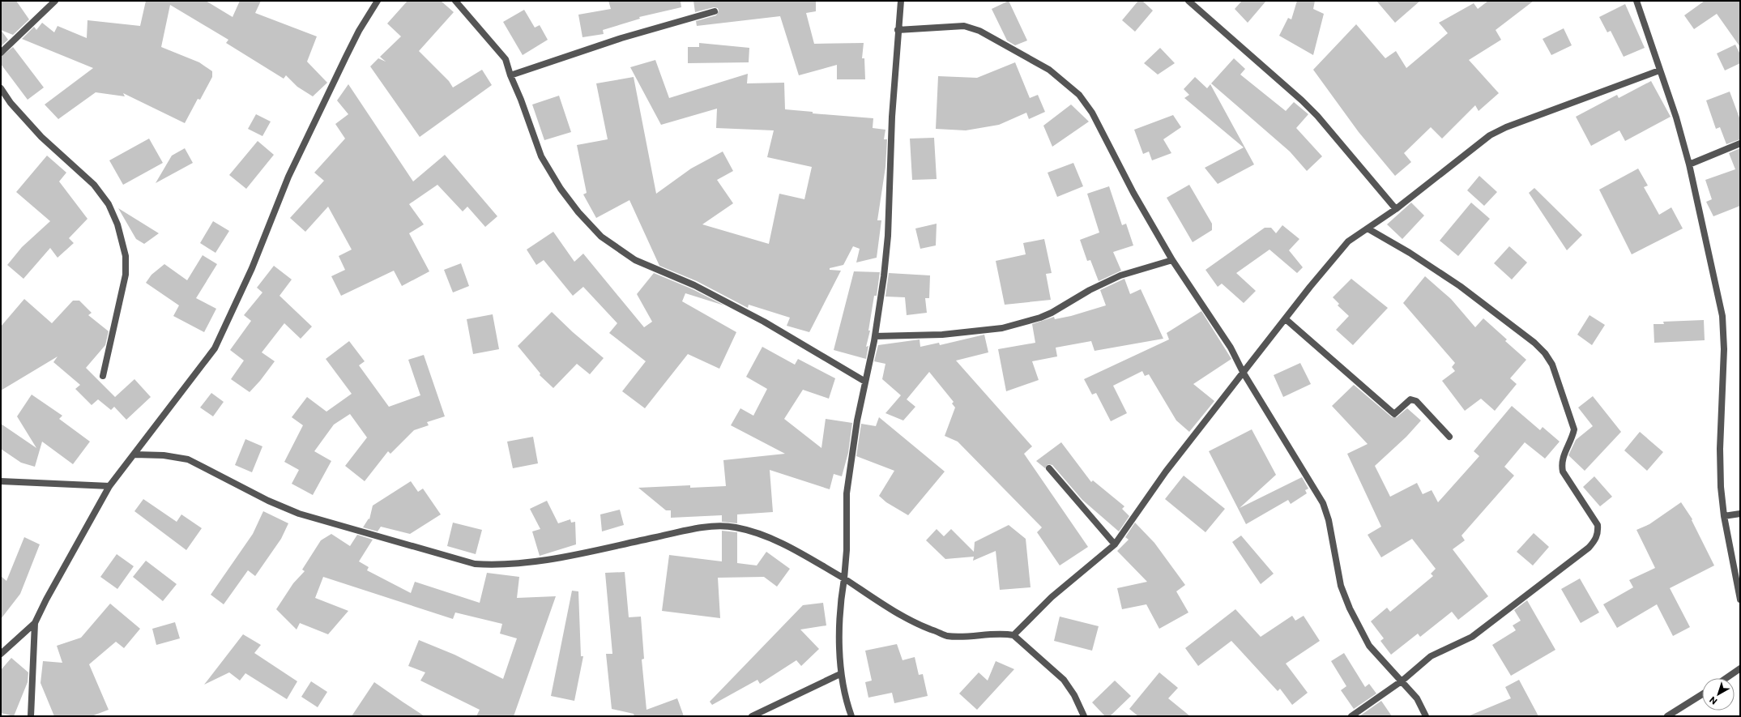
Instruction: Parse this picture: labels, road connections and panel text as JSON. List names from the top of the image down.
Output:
{
  "north": "bottom left"
}
